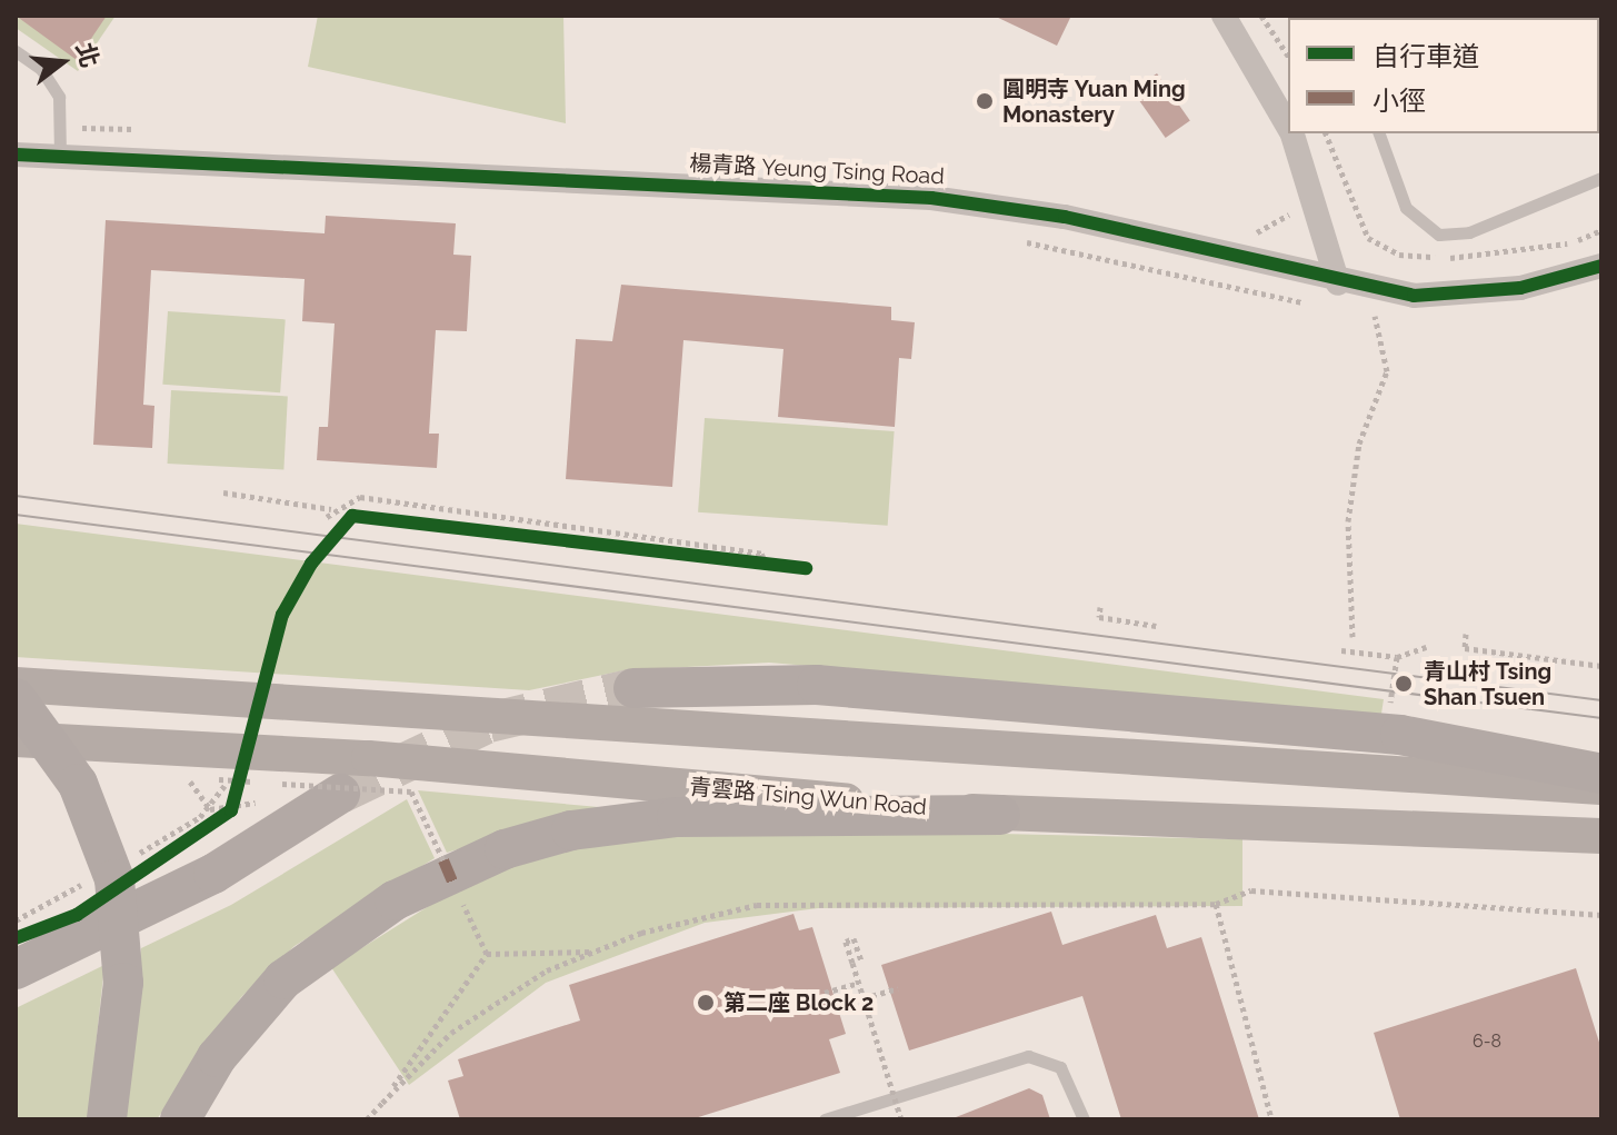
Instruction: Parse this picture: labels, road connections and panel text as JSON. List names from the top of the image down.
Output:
{
  "streets": {
    "main road": ["青雲路 Tsing Wun Road"],
    "street": ["楊青路 Yeung Tsing Road"]
  },
  "places": ["圓明寺 Yuan Ming Monastery", "青山村 Tsing Shan Tsuen", "第二座 Block 2"],
  "house_numbers": ["6-8"],
  "legend": ["自行車道", "小徑"],
  "north": "right"
}
